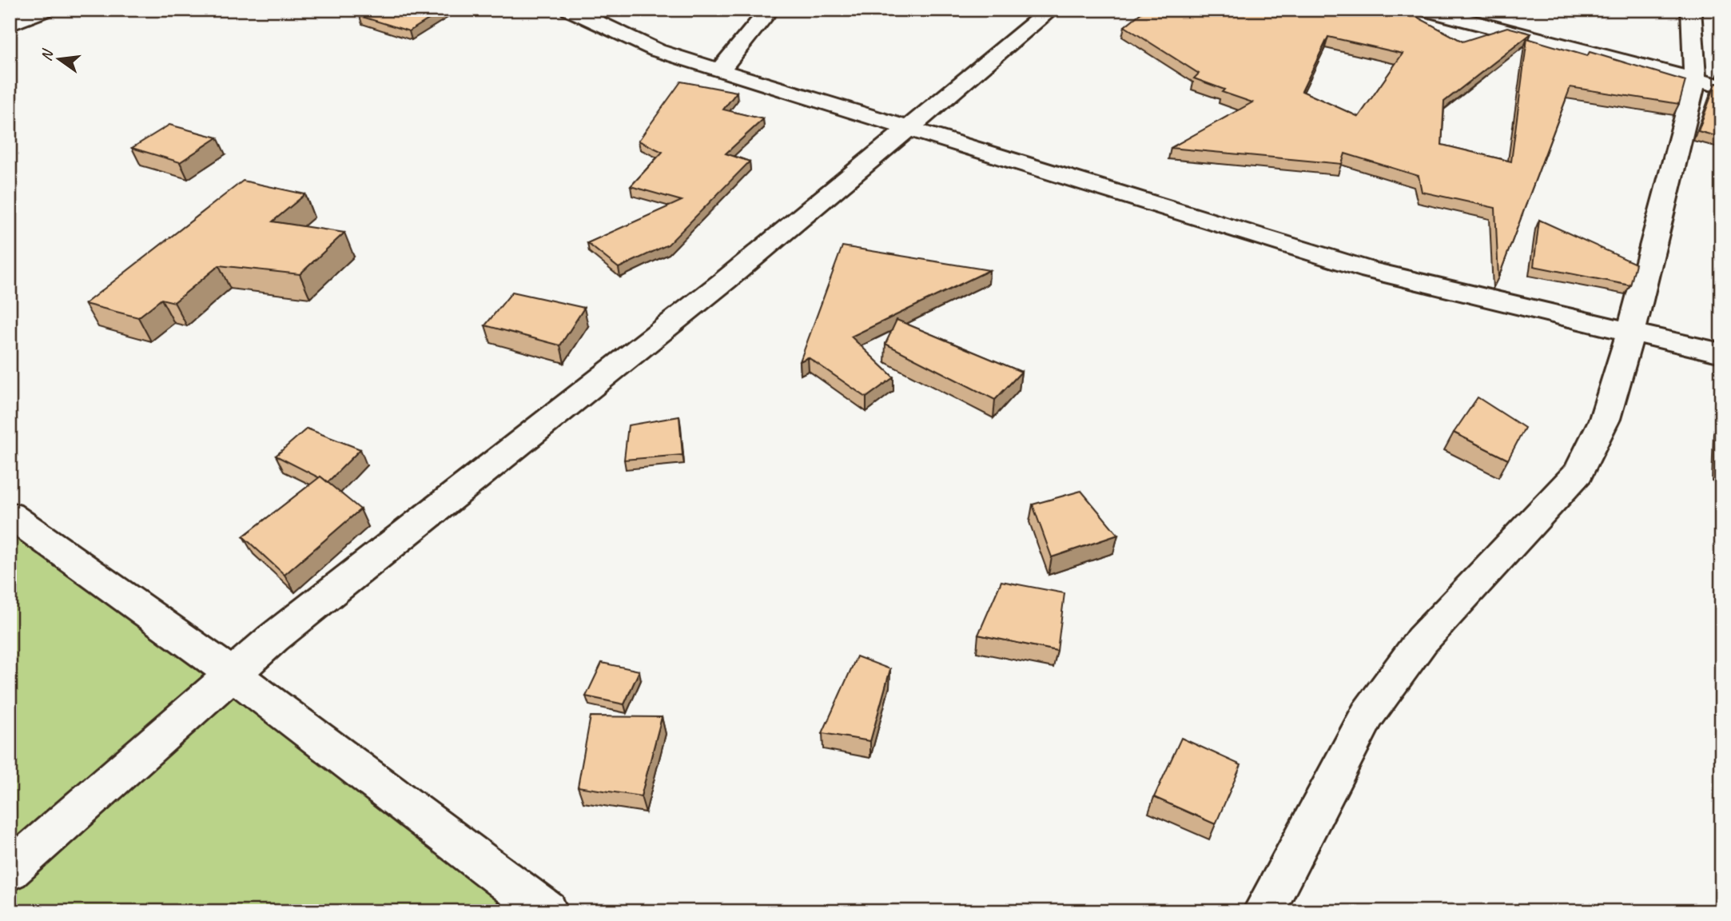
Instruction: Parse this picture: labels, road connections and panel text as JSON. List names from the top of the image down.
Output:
{
  "north": "left"
}
